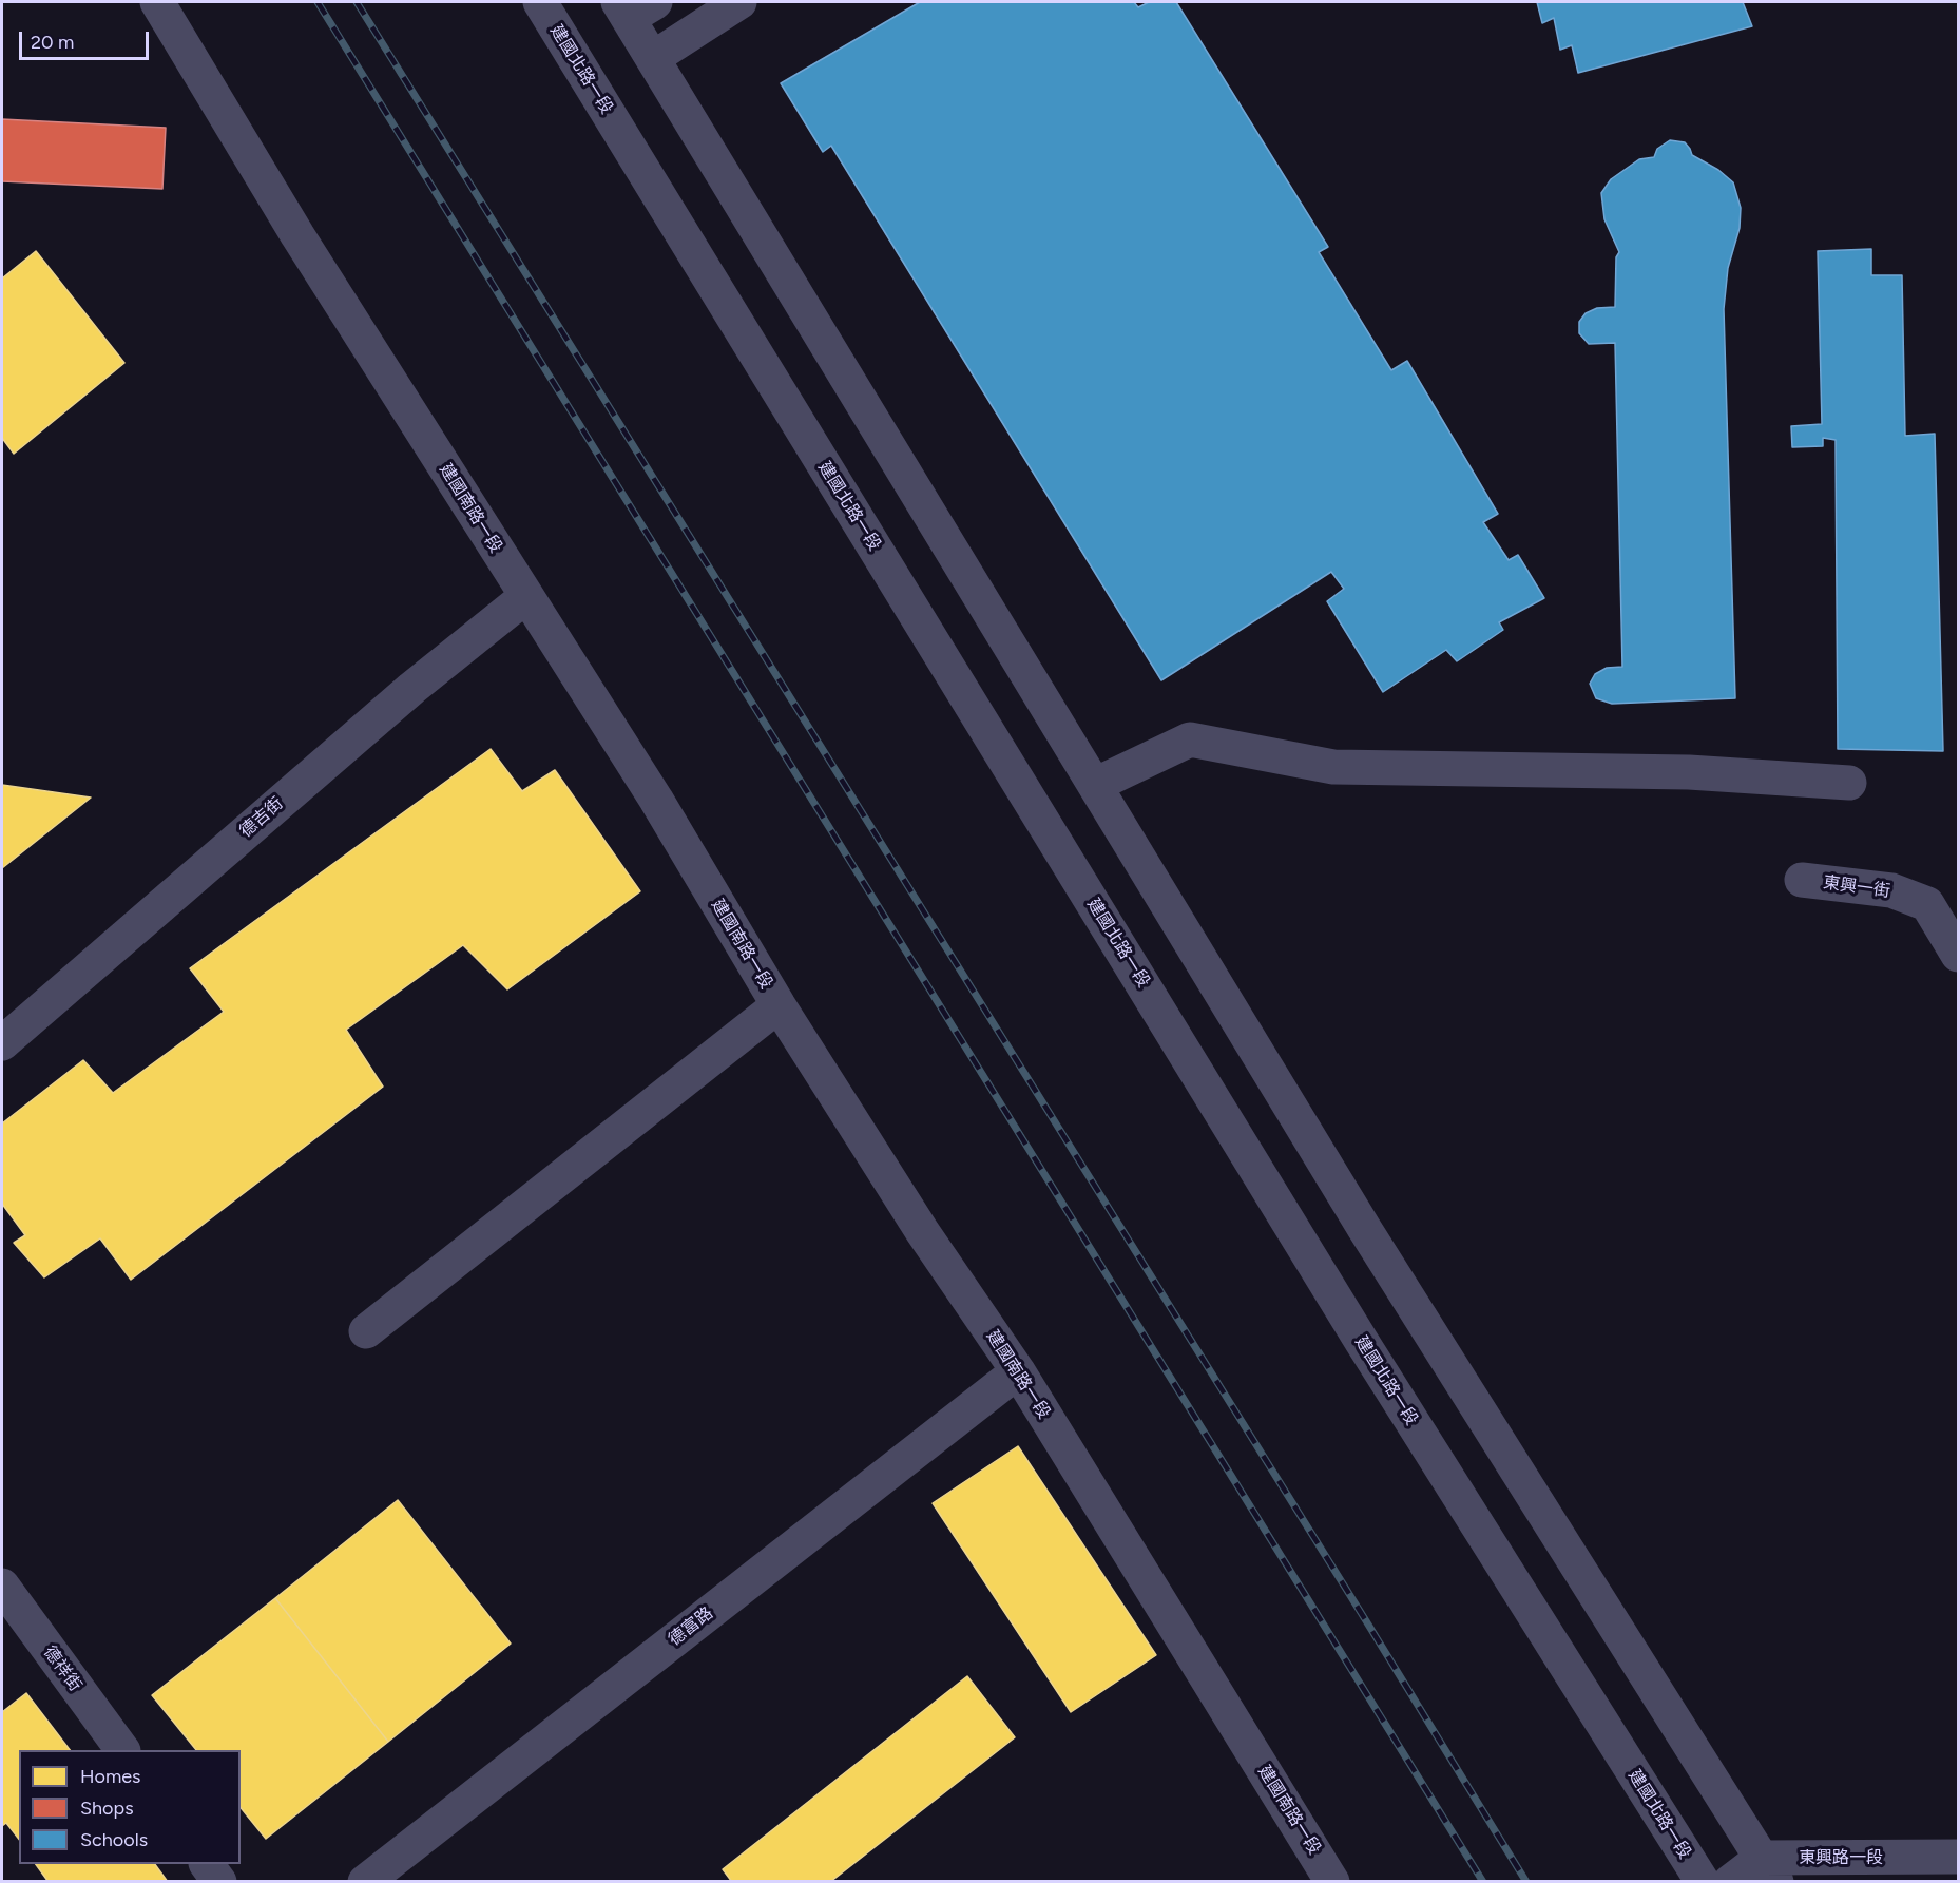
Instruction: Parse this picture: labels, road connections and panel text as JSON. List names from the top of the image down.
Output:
{
  "streets": {
    "street": [
      "建國北路一段",
      "建國南路一段",
      "德吉街",
      "東興一街",
      "德富路",
      "德祥街",
      "東興路一段"
    ]
  },
  "crossings": [
    ["建國南路一段", "德吉街"],
    ["建國南路一段", "德富路"]
  ],
  "legend": ["Homes", "Shops", "Schools"],
  "scale_bar": "20 m"
}
